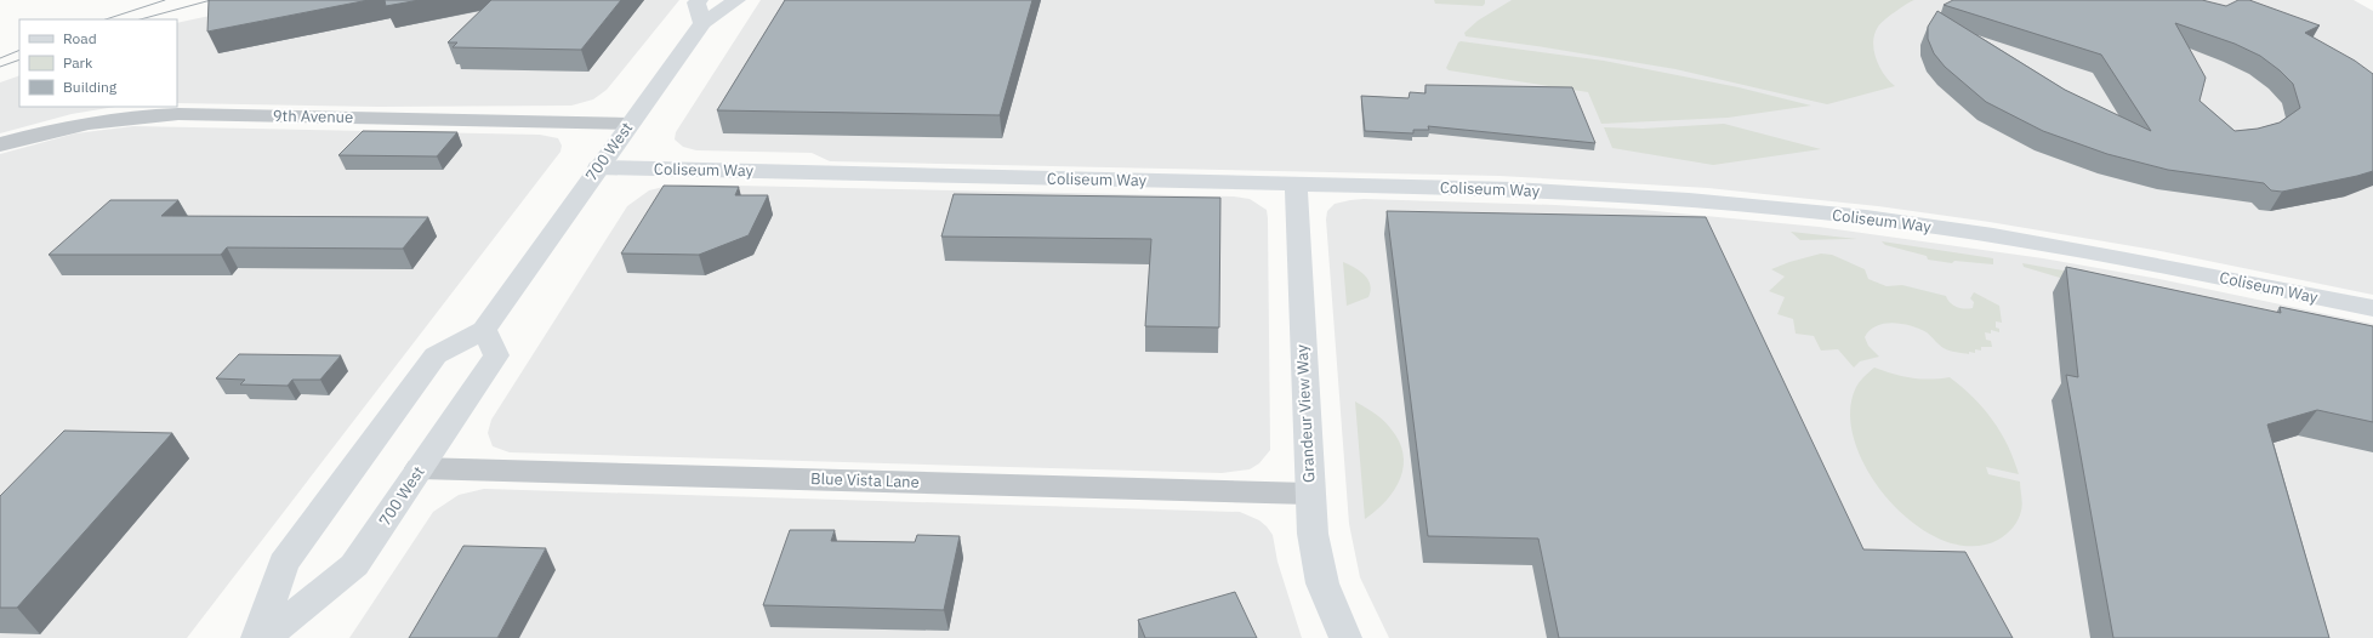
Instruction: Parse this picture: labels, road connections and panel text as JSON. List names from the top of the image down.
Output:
{
  "streets": {
    "street": [
      "9th Avenue",
      "700 West",
      "Coliseum Way",
      "Grandeur View Way",
      "Blue Vista Lane"
    ]
  },
  "crossings": [
    ["9th Avenue", "700 West"],
    ["700 West", "Coliseum Way"],
    ["700 West", "Blue Vista Lane"],
    ["Coliseum Way", "Grandeur View Way"],
    ["Grandeur View Way", "Blue Vista Lane"]
  ],
  "legend": ["Road", "Park", "Building"]
}
